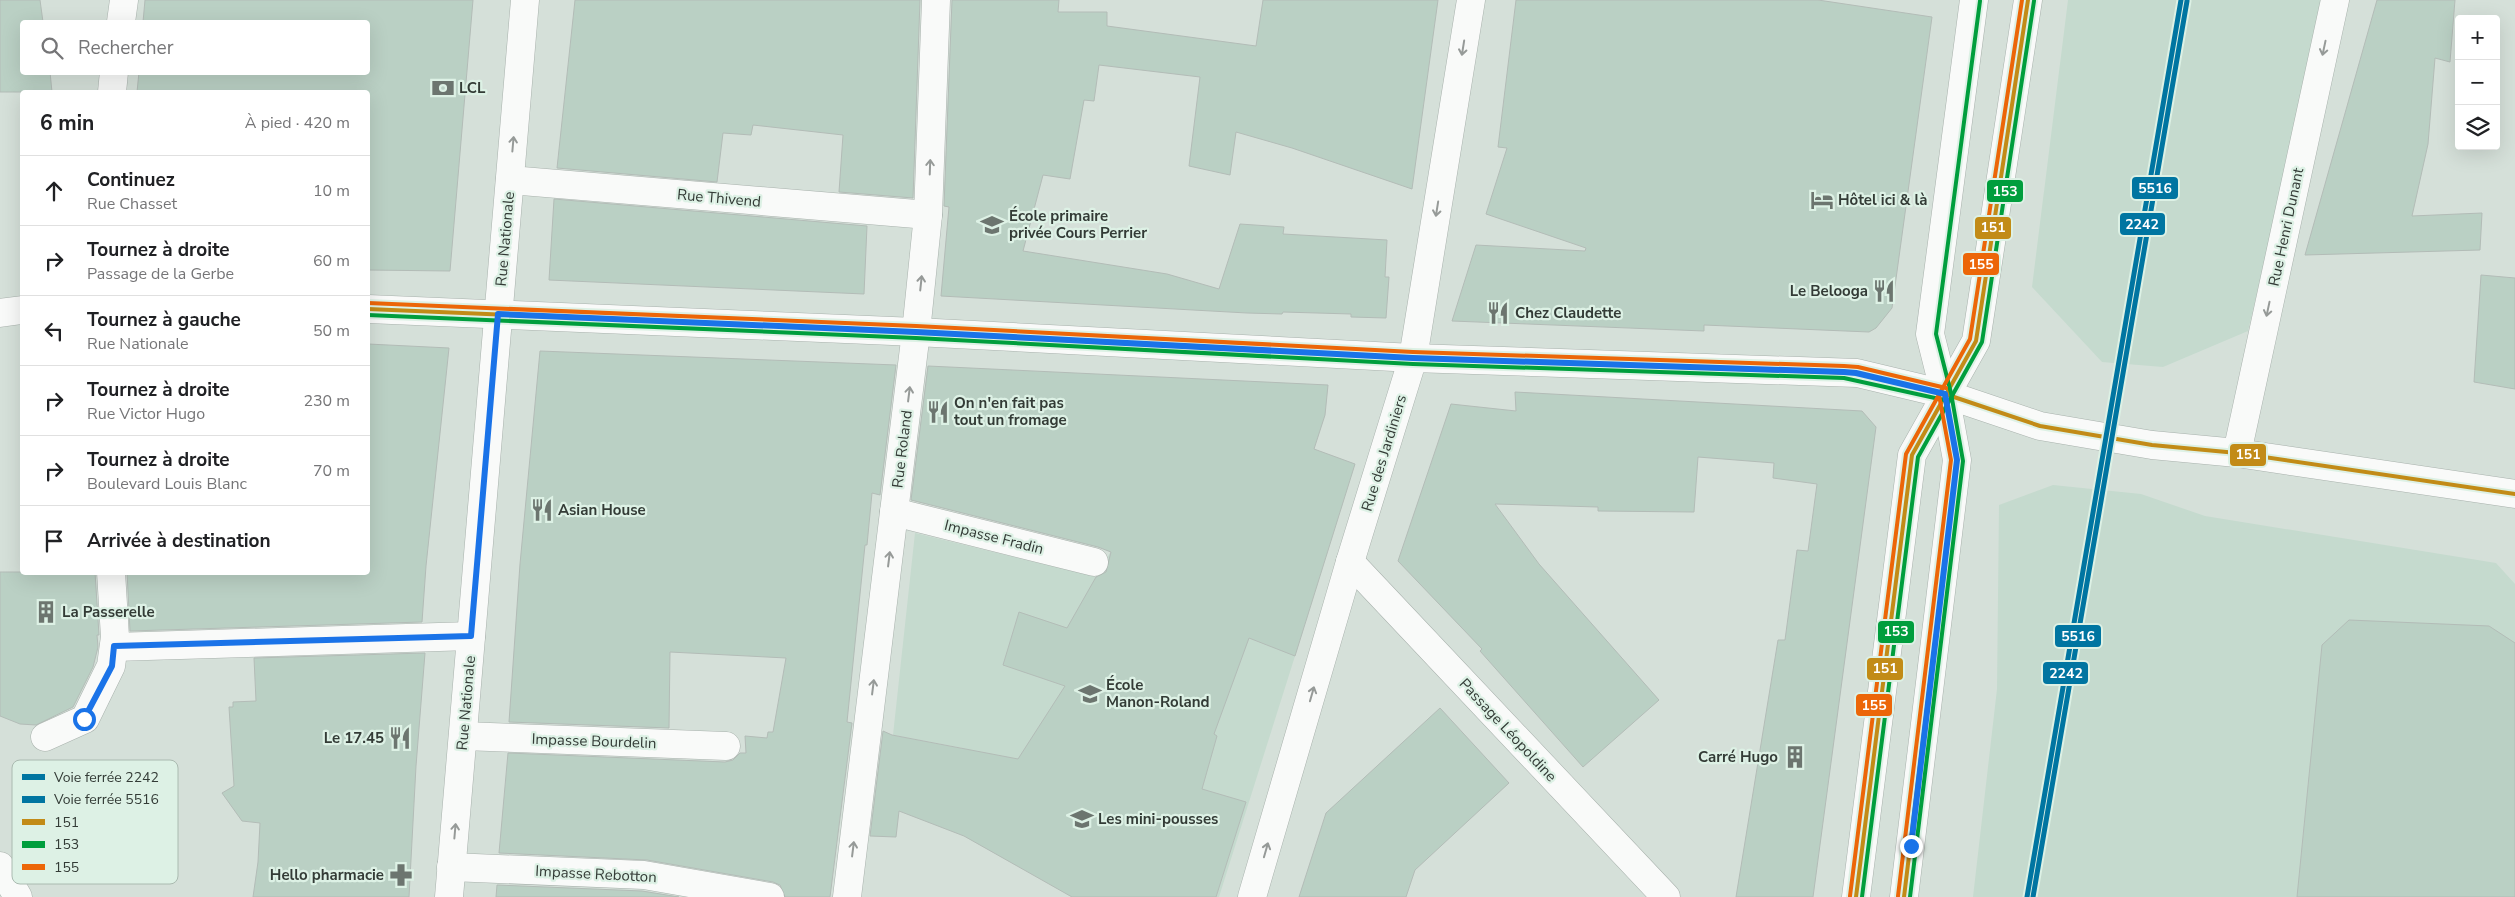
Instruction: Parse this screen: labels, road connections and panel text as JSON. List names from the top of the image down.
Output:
{
  "streets": {
    "street": [
      "Rue Thivend",
      "Rue Henri Dunant",
      "Rue Nationale",
      "Rue Roland",
      "Rue des Jardiniers",
      "Impasse Fradin",
      "Passage Léopoldine",
      "Impasse Bourdelin",
      "Impasse Rebotton"
    ]
  },
  "crossings": [
    ["Rue Thivend", "Rue Nationale"],
    ["Rue Thivend", "Rue Roland"],
    ["Rue Nationale", "Impasse Bourdelin"],
    ["Rue Nationale", "Impasse Rebotton"],
    ["Rue Roland", "Impasse Fradin"],
    ["Rue des Jardiniers", "Passage Léopoldine"]
  ],
  "one_way": ["Rue Henri Dunant", "Rue Roland"],
  "places": {
    "bank": ["LCL"],
    "hotel": ["Hôtel ici & là"],
    "school or university": ["École primaire privée Cours Perrier", "École Manon-Roland", "Les mini-pousses"],
    "restaurant": [
      "Le Belooga",
      "Chez Claudette",
      "On n'en fait pas tout un fromage",
      "Asian House",
      "Le 17.45"
    ],
    "building": ["La Passerelle", "Carré Hugo"],
    "pharmacy": ["Hello pharmacie"]
  },
  "lines": [
    "rail line 2242",
    "transit line 151",
    "transit line 155",
    "rail line 5516",
    "transit line 153"
  ],
  "legend": [
    "Voie ferrée 2242",
    "Voie ferrée 5516",
    "151",
    "153",
    "155"
  ],
  "page": {
    "map_buttons": ["+", "−"],
    "search": "Rechercher",
    "heading": ["6 min", "À pied · 420 m"],
    "list": [
      ["Continuez", "Rue Chasset", "10 m"],
      ["Tournez à droite", "Passage de la Gerbe", "60 m"],
      ["Tournez à gauche", "Rue Nationale", "50 m"],
      ["Tournez à droite", "Rue Victor Hugo", "230 m"],
      ["Tournez à droite", "Boulevard Louis Blanc", "70 m"],
      "Arrivée à destination"
    ]
  }
}
